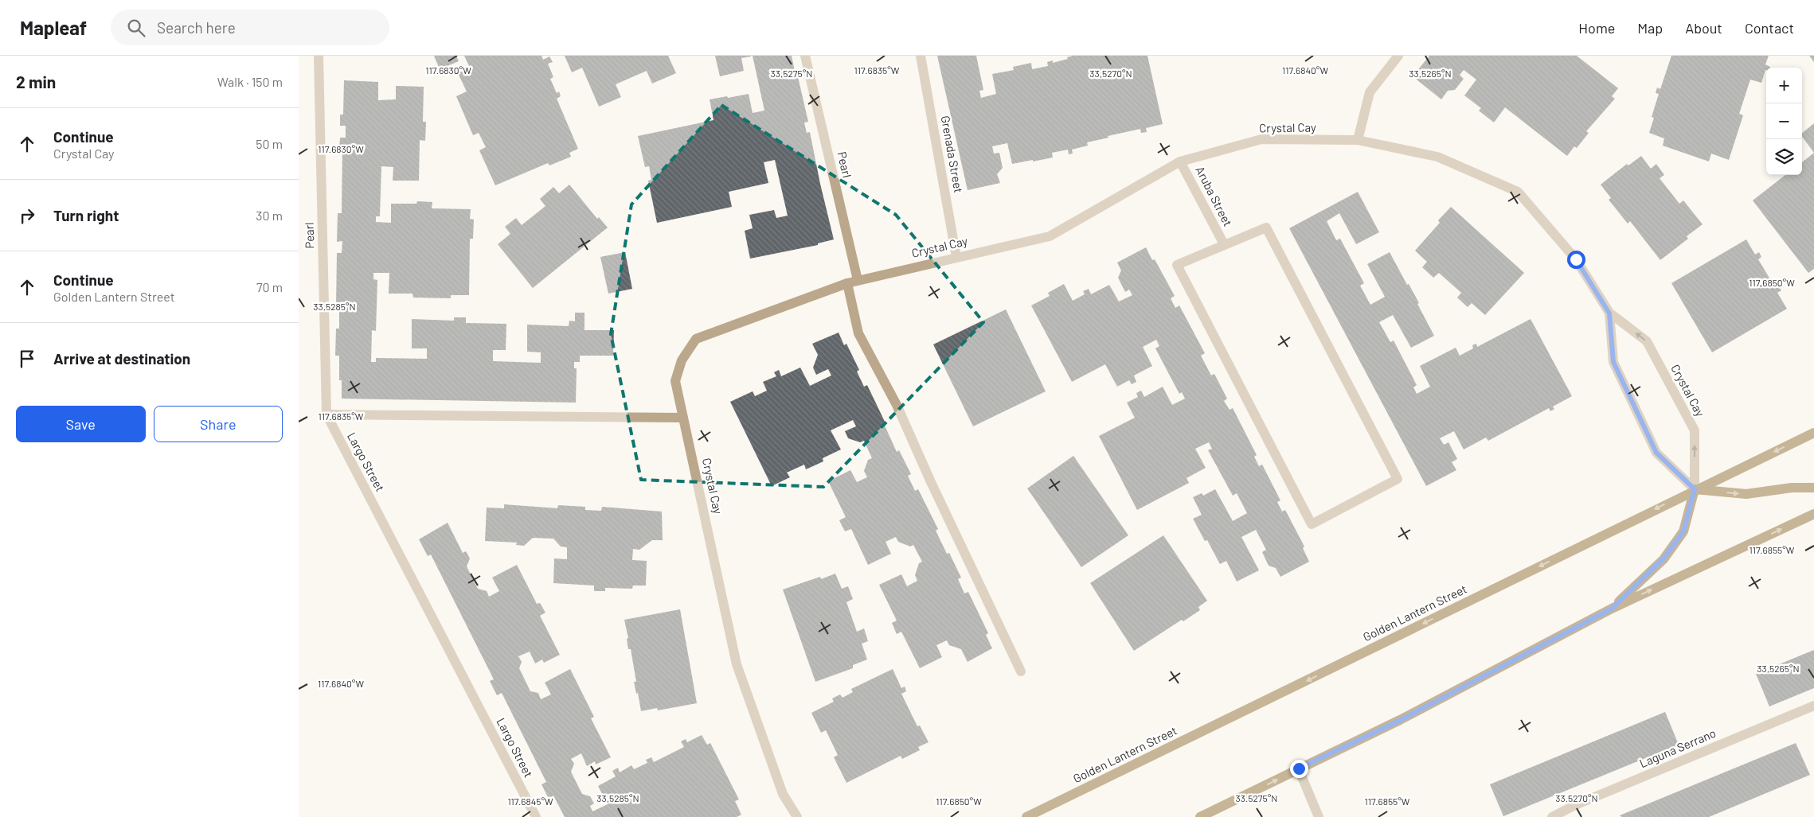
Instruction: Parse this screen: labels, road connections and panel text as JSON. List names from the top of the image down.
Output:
{
  "streets": {
    "main road": ["Golden Lantern Street"],
    "street": [
      "Crystal Cay",
      "Grenada Street",
      "Pearl",
      "Aruba Street",
      "Largo Street",
      "Laguna Serrano"
    ]
  },
  "crossings": [
    ["Crystal Cay", "Grenada Street"],
    ["Crystal Cay", "Pearl"],
    ["Crystal Cay", "Aruba Street"],
    ["Crystal Cay", "Largo Street"],
    ["Crystal Cay", "Golden Lantern Street"],
    ["Pearl", "Largo Street"]
  ],
  "page": {
    "header": "Mapleaf",
    "search": "Search here",
    "nav": [
      "Home",
      "Map",
      "About",
      "Contact"
    ],
    "heading": ["2 min", "Walk · 150 m"],
    "map_buttons": ["+", "−"],
    "list": [
      ["Continue", "Crystal Cay", "50 m"],
      ["Turn right", "30 m"],
      ["Continue", "Golden Lantern Street", "70 m"],
      "Arrive at destination"
    ],
    "buttons": ["Save", "Share"]
  },
  "coordinates": [
    "117.6830°W",
    "117.6835°W",
    "117.6840°W",
    "33.5275°N",
    "33.5270°N",
    "33.5265°N",
    "117.6850°W",
    "33.5285°N",
    "117.6855°W",
    "117.6845°W"
  ]
}
